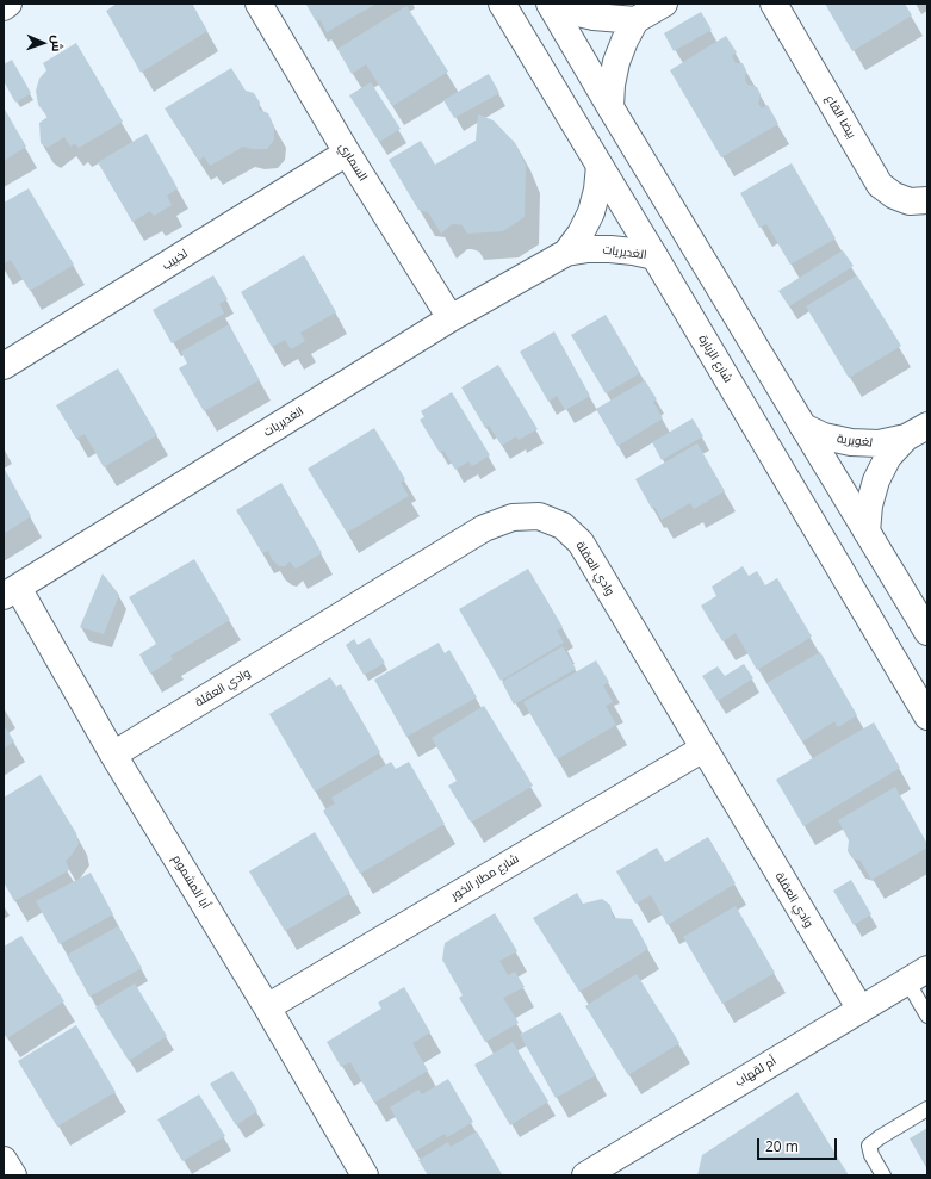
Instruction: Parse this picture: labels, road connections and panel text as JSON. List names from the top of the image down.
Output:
{
  "streets": {
    "street": [
      "بيضا القاع",
      "السماري",
      "الغديريات",
      "لخبيب",
      "شارع الزبارة",
      "لغويرية",
      "وادي العقلة",
      "شارع مطار الخور",
      "أبا المشموم",
      "أم لقهاب"
    ]
  },
  "crossings": [
    ["السماري", "الغديريات"],
    ["السماري", "لخبيب"],
    ["الغديريات", "شارع الزبارة"],
    ["الغديريات", "أبا المشموم"],
    ["وادي العقلة", "شارع مطار الخور"],
    ["وادي العقلة", "أبا المشموم"],
    ["وادي العقلة", "أم لقهاب"],
    ["شارع مطار الخور", "أبا المشموم"]
  ],
  "scale_bar": "20 m",
  "north": "right"
}
